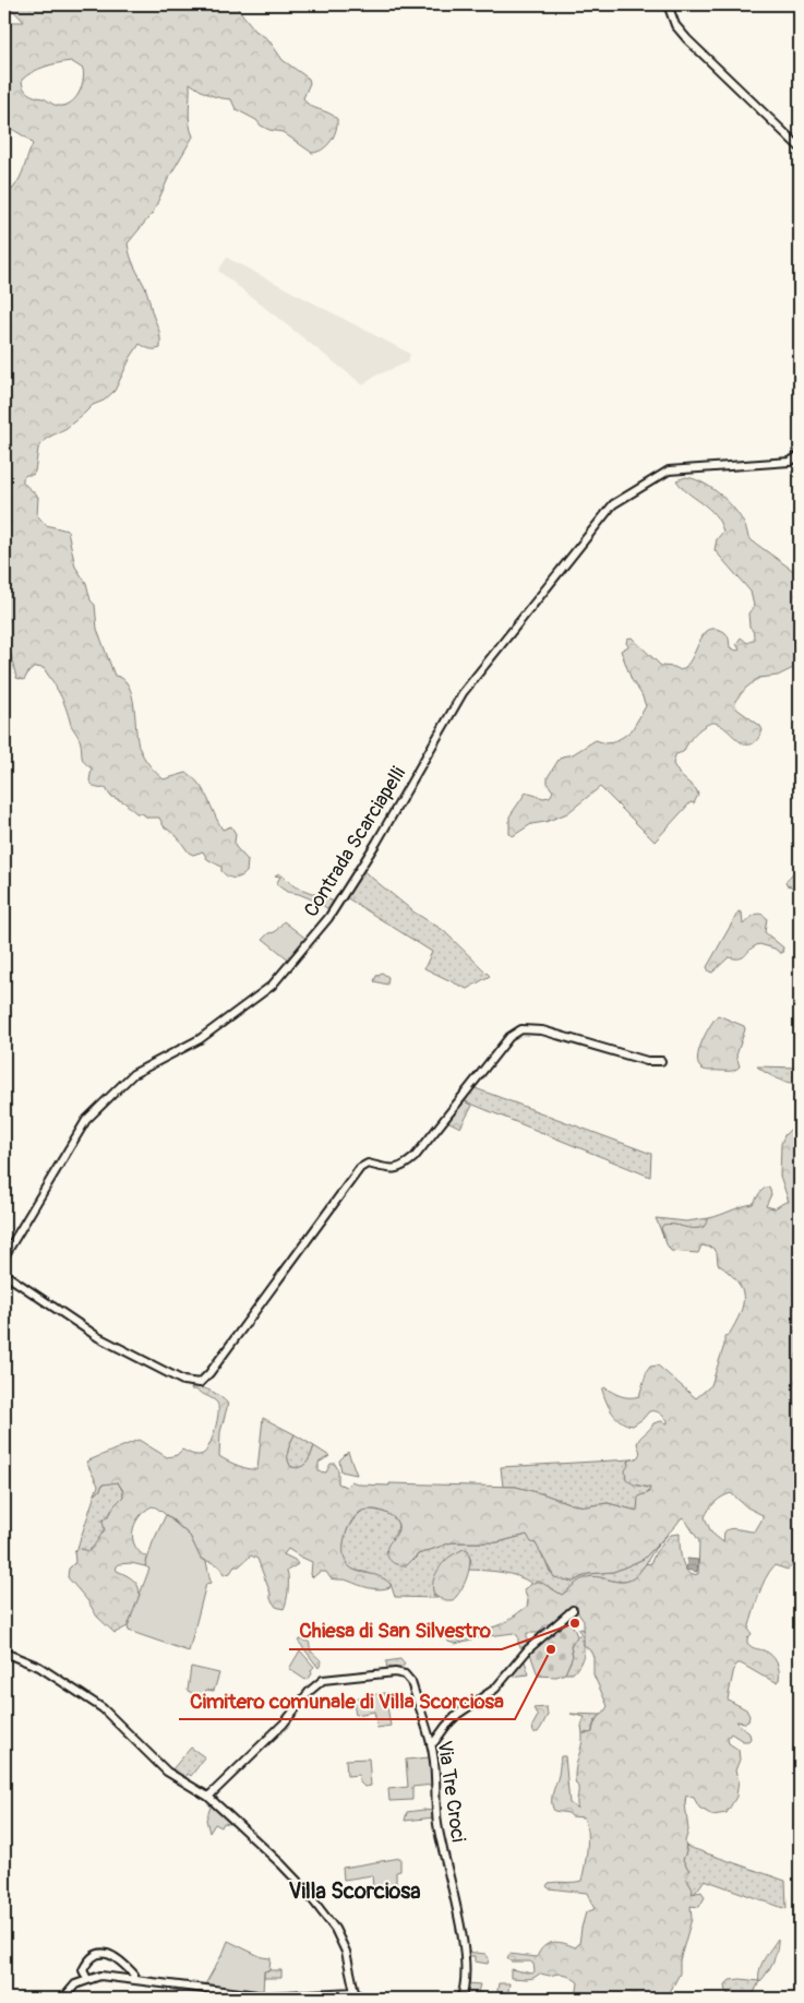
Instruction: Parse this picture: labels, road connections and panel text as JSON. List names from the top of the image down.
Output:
{
  "streets": {
    "street": ["Contrada Scarciapelli", "Via Tre Croci"]
  },
  "districts": ["Villa Scorciosa"],
  "places": ["Chiesa di San Silvestro", "Cimitero comunale di Villa Scorciosa"]
}
